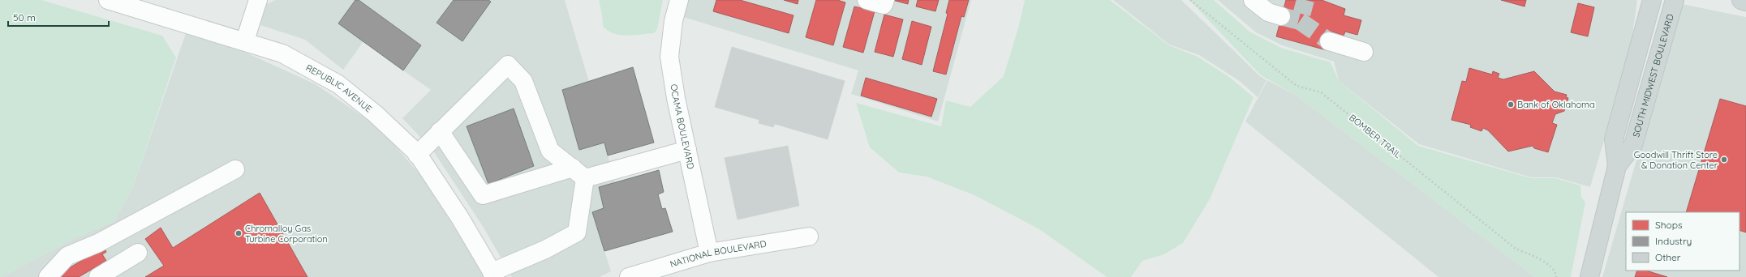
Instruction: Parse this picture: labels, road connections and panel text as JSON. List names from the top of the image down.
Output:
{
  "streets": {
    "main road": ["SOUTH MIDWEST BOULEVARD"],
    "street": ["REPUBLIC AVENUE", "OCAMA BOULEVARD", "NATIONAL BOULEVARD"],
    "path": ["BOMBER TRAIL"]
  },
  "crossings": [
    ["OCAMA BOULEVARD", "NATIONAL BOULEVARD"]
  ],
  "places": ["Bank of Oklahoma", "Goodwill Thrift Store & Donation Center", "Chromalloy Gas Turbine Corporation"],
  "legend": ["Shops", "Industry", "Other"],
  "scale_bar": "50 m"
}
